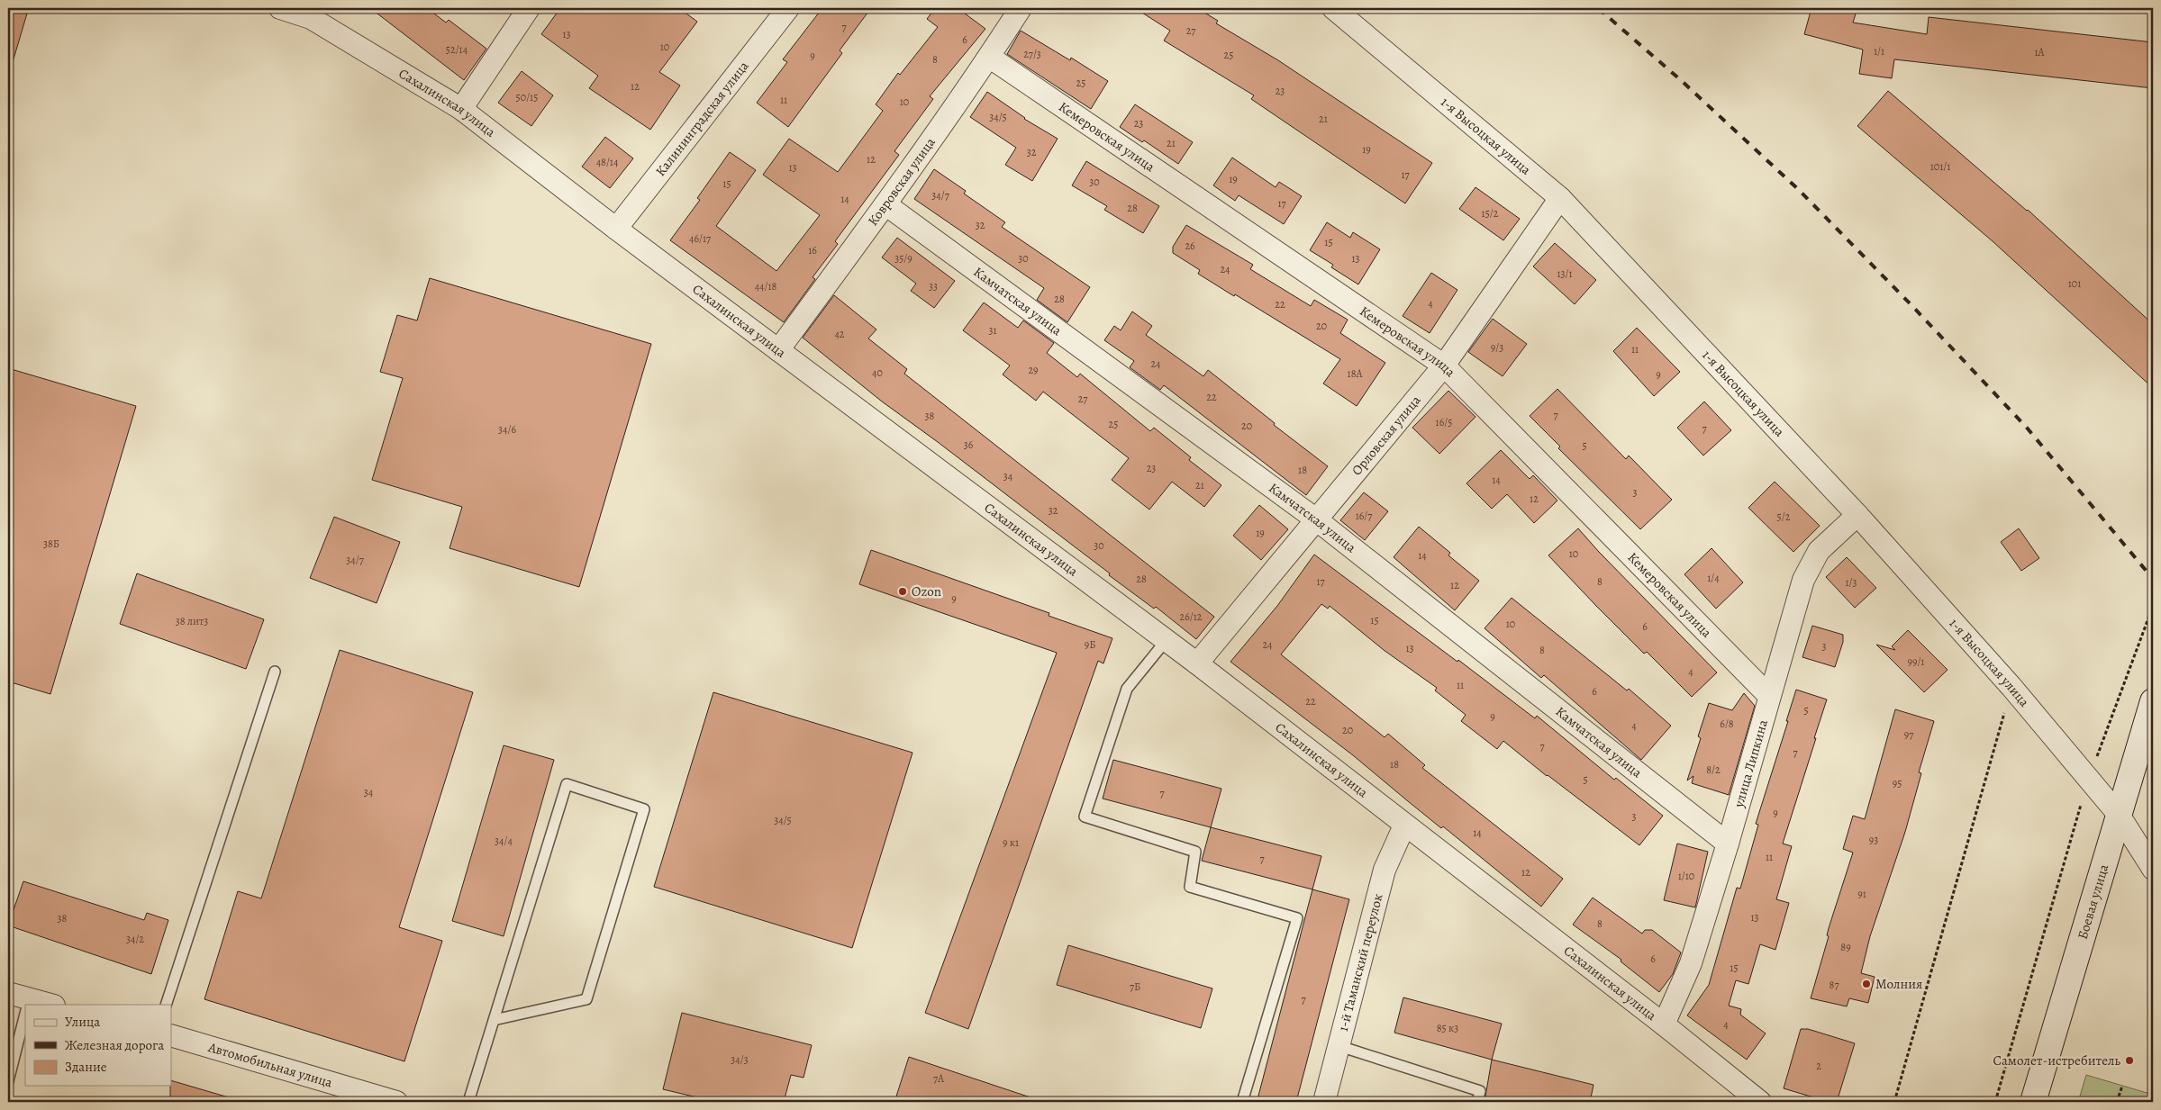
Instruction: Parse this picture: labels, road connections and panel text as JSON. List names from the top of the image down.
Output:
{
  "streets": {
    "main road": ["Боевая улица"],
    "street": [
      "Сахалинская улица",
      "Калининградская улица",
      "1-я Высоцкая улица",
      "Кемеровская улица",
      "Ковровская улица",
      "Камчатская улица",
      "Орловская улица",
      "улица Липкина",
      "1-й Таманский переулок",
      "Автомобильная улица"
    ]
  },
  "crossings": [
    ["Сахалинская улица", "Калининградская улица"],
    ["Сахалинская улица", "Ковровская улица"],
    ["Сахалинская улица", "Орловская улица"],
    ["Сахалинская улица", "улица Липкина"],
    ["Сахалинская улица", "1-й Таманский переулок"],
    ["1-я Высоцкая улица", "Орловская улица"],
    ["1-я Высоцкая улица", "улица Липкина"],
    ["1-я Высоцкая улица", "Боевая улица"],
    ["Кемеровская улица", "Ковровская улица"],
    ["Кемеровская улица", "Орловская улица"],
    ["Кемеровская улица", "улица Липкина"],
    ["Ковровская улица", "Камчатская улица"],
    ["Камчатская улица", "Орловская улица"],
    ["Камчатская улица", "улица Липкина"]
  ],
  "places": ["Ozon", "Молния", "Самолет-истребитель"],
  "house_numbers": [
    "7",
    "27",
    "13",
    "6",
    "10",
    "52/14",
    "1/1",
    "1А",
    "27/3",
    "25",
    "9",
    "8",
    "25",
    "12",
    "23",
    "50/15",
    "11",
    "10",
    "34/5",
    "21",
    "23",
    "21",
    "19",
    "32",
    "12",
    "48/14",
    "101/1",
    "13",
    "17",
    "19",
    "30",
    "15",
    "34/7",
    "14",
    "17",
    "28",
    "15/2",
    "32",
    "46/17",
    "15",
    "26",
    "16",
    "35/9",
    "30",
    "13",
    "24",
    "13/1",
    "101",
    "44/18",
    "33",
    "28",
    "4",
    "22",
    "20",
    "31",
    "42",
    "9/3",
    "11",
    "24",
    "29",
    "40",
    "18А",
    "9",
    "22",
    "27",
    "7",
    "38",
    "16/5",
    "25",
    "20",
    "7",
    "34/6",
    "36",
    "5",
    "23",
    "18",
    "34",
    "14",
    "21",
    "3",
    "12",
    "32",
    "16/7",
    "5/2",
    "19",
    "38Б",
    "30",
    "10",
    "14",
    "34/7",
    "1/4",
    "28",
    "17",
    "8",
    "1/3",
    "12",
    "9",
    "26/12",
    "15",
    "38 лит3",
    "10",
    "6",
    "9Б",
    "24",
    "3",
    "13",
    "8",
    "99/1",
    "4",
    "11",
    "6",
    "22",
    "5",
    "9",
    "6/8",
    "4",
    "20",
    "97",
    "7",
    "7",
    "18",
    "8/2",
    "5",
    "95",
    "34",
    "7",
    "9",
    "3",
    "34/5",
    "14",
    "93",
    "34/4",
    "9 к1",
    "11",
    "7",
    "12",
    "1/10",
    "91",
    "13",
    "38",
    "8",
    "34/2",
    "89",
    "6",
    "15",
    "87",
    "7Б",
    "7",
    "4",
    "85 к3",
    "34/3",
    "2",
    "7А"
  ],
  "legend": ["Улица", "Железная дорога", "Здание"]
}
